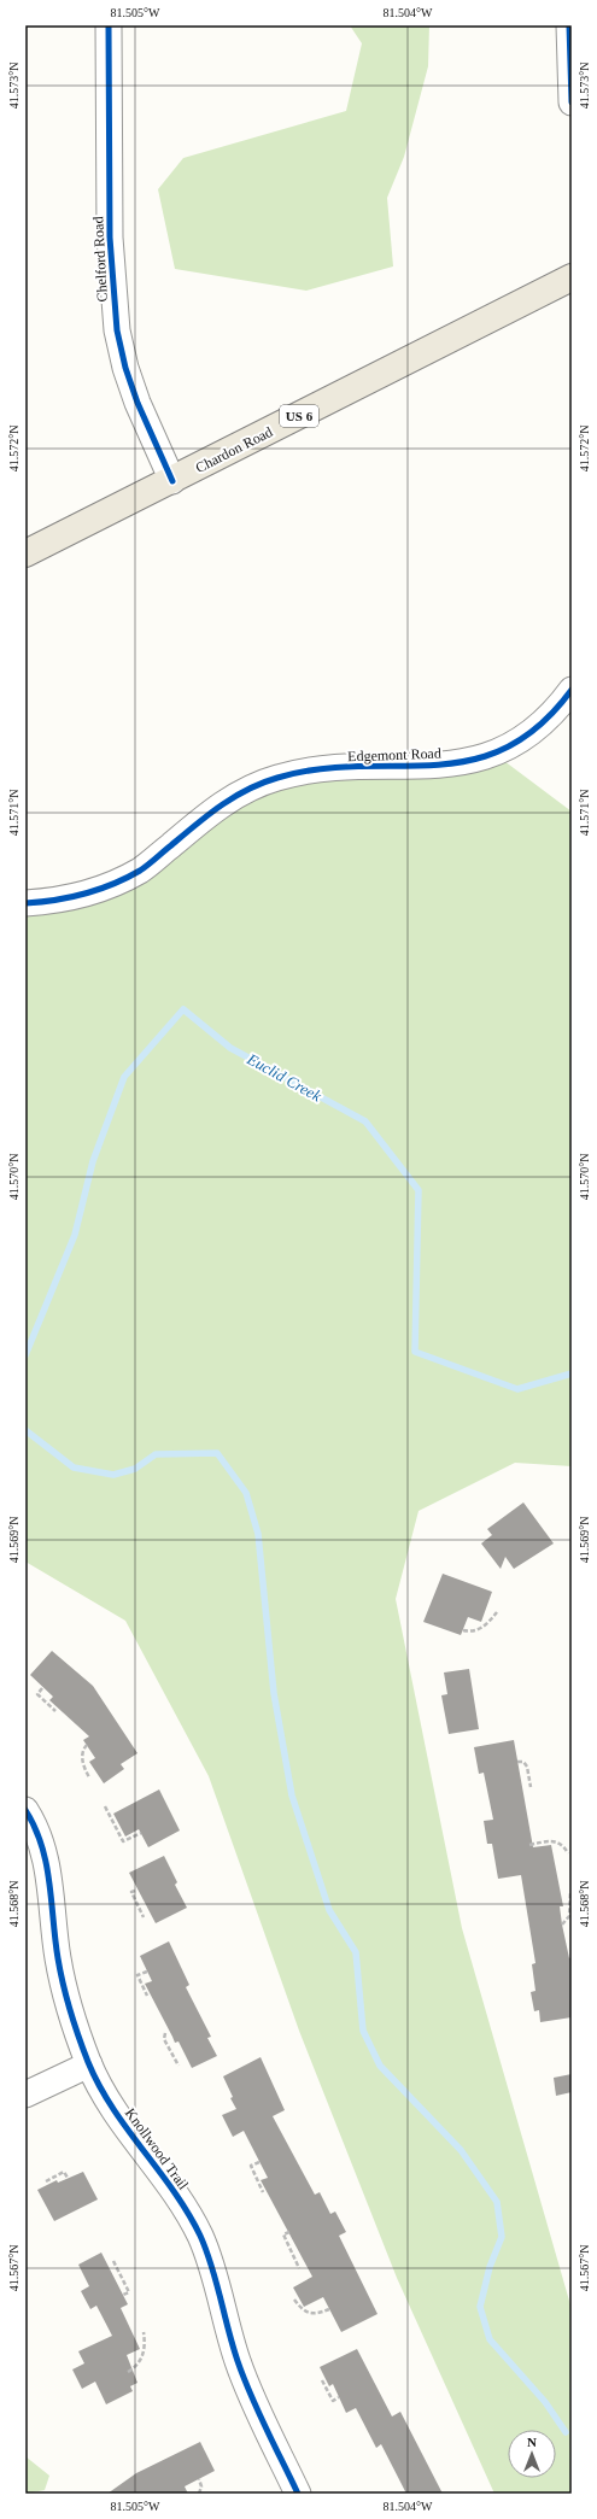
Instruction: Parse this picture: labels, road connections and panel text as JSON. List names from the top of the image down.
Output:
{
  "streets": {
    "main road": ["US 6", "Chardon Road"],
    "street": ["Chelford Road", "Edgemont Road", "Knollwood Trail"]
  },
  "crossings": [
    ["Chelford Road", "Chardon Road"]
  ],
  "water": ["Euclid Creek"],
  "north": "top",
  "coordinates": [
    "81.505°W",
    "81.504°W",
    "41.573°N",
    "41.572°N",
    "41.571°N",
    "41.570°N",
    "41.569°N",
    "41.568°N",
    "41.567°N"
  ]
}
